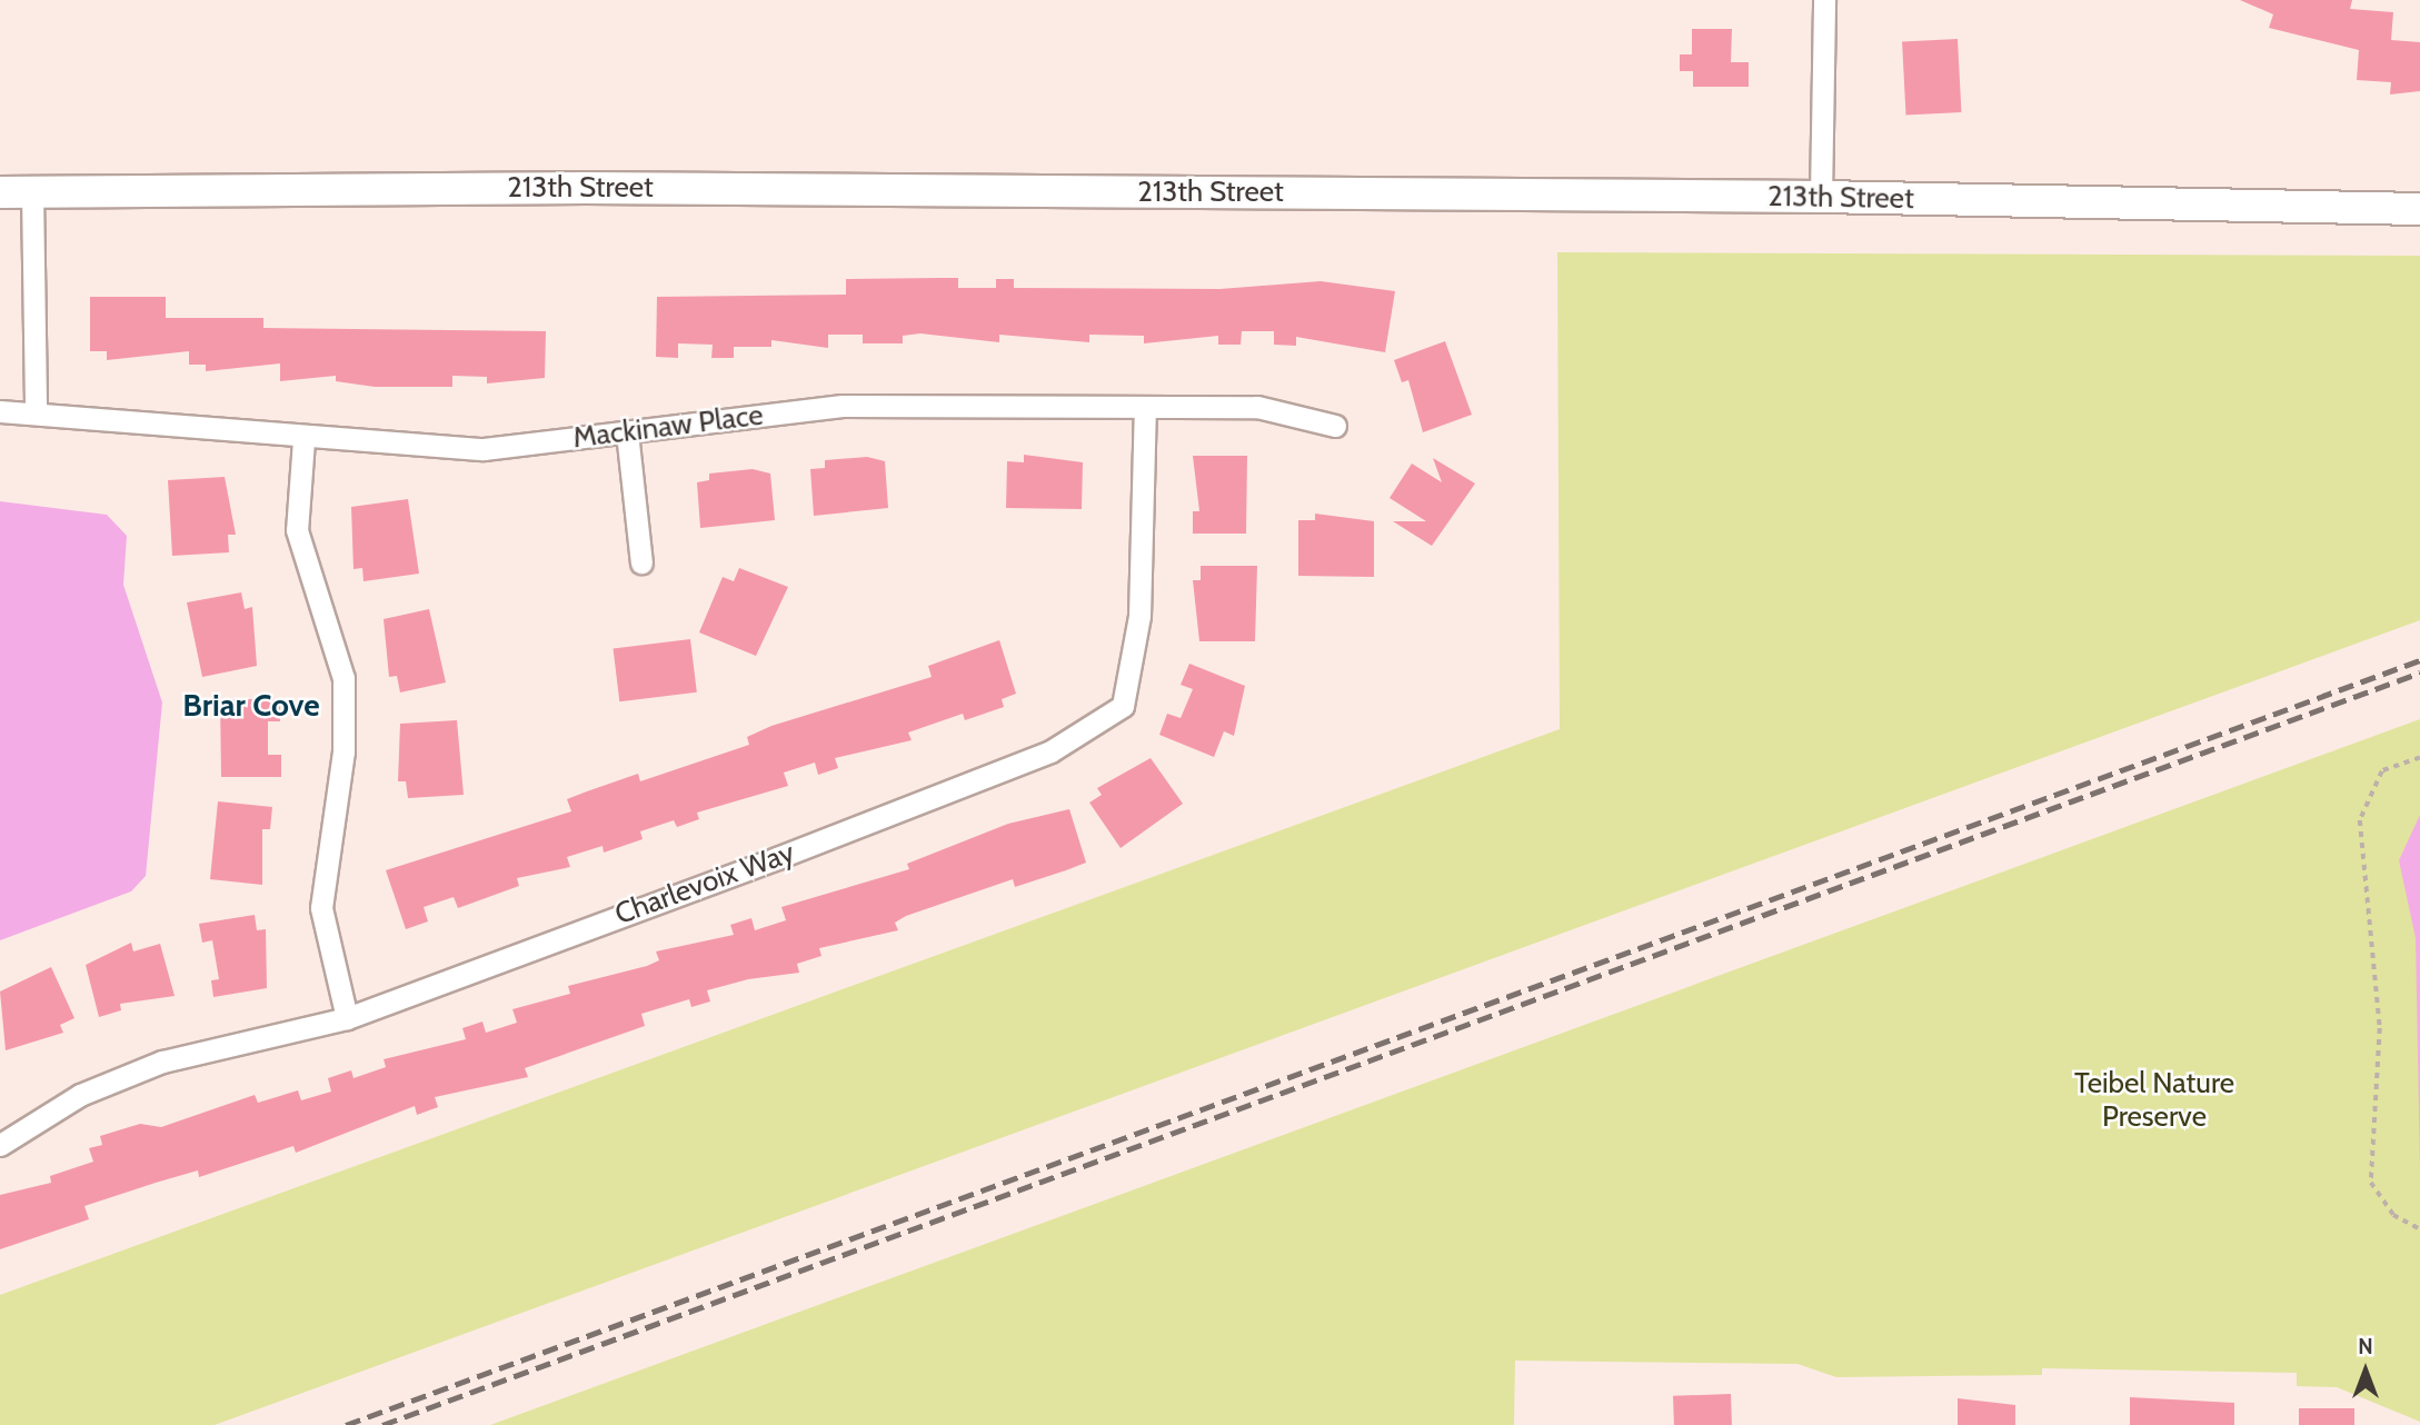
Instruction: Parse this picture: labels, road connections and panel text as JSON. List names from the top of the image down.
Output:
{
  "streets": {
    "street": ["213th Street", "Mackinaw Place", "Charlevoix Way"]
  },
  "crossings": [
    ["Mackinaw Place", "Charlevoix Way"]
  ],
  "districts": ["Briar Cove"],
  "parks": ["Teibel Nature Preserve"],
  "north": "top"
}
